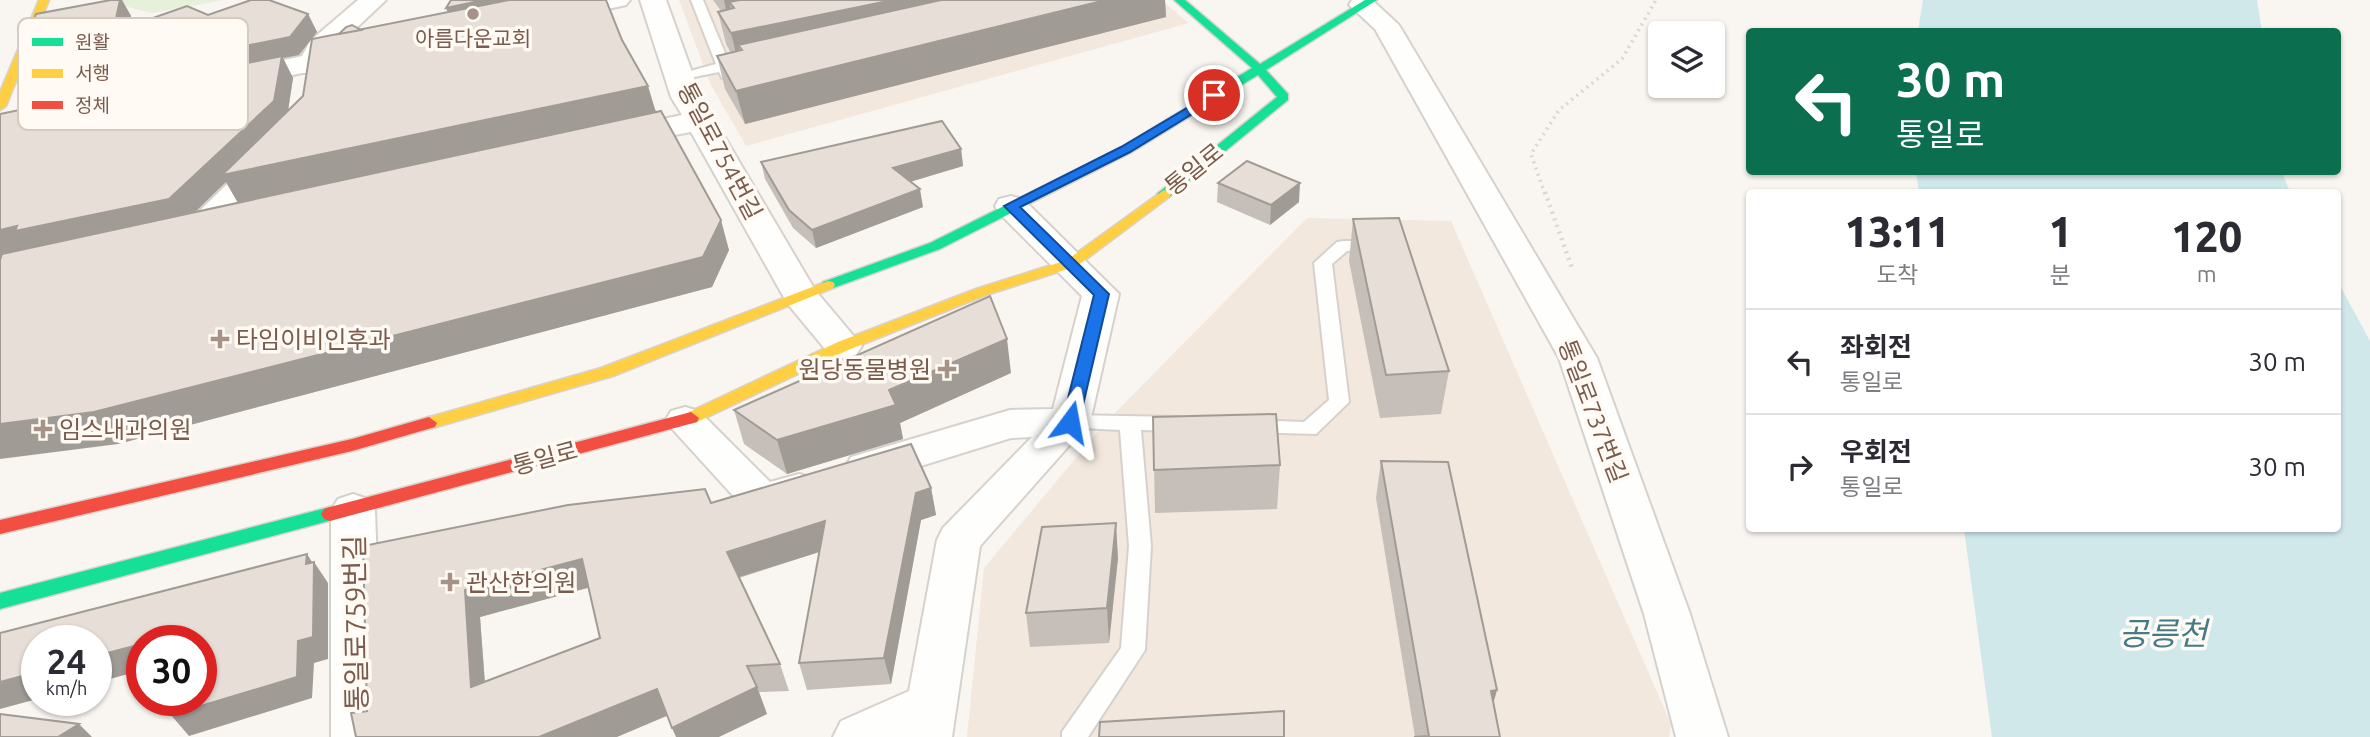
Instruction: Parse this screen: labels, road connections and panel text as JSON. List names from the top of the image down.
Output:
{
  "streets": {
    "street": [
      "통일로754번길",
      "통일로",
      "통일로737번길",
      "통일로759번길"
    ]
  },
  "crossings": [
    ["통일로754번길", "통일로"],
    ["통일로", "통일로737번길"],
    ["통일로", "통일로759번길"]
  ],
  "water": ["공릉천"],
  "places": {
    "other": ["아름다운교회"],
    "health": [
      "타임이비인후과",
      "원당동물병원",
      "임스내과의원",
      "관산한의원"
    ]
  },
  "legend": ["원활", "서행", "정체"],
  "page": {
    "turn": ["30 m", "통일로"],
    "eta": [
      "13:11",
      "도착",
      "1",
      "분",
      "120",
      "m"
    ],
    "list": [
      {
        "name": "좌회전",
        "note": "통일로",
        "value": "30 m"
      },
      {
        "name": "우회전",
        "note": "통일로",
        "value": "30 m"
      }
    ],
    "speed": "24 km/h",
    "limit": "30"
  }
}
